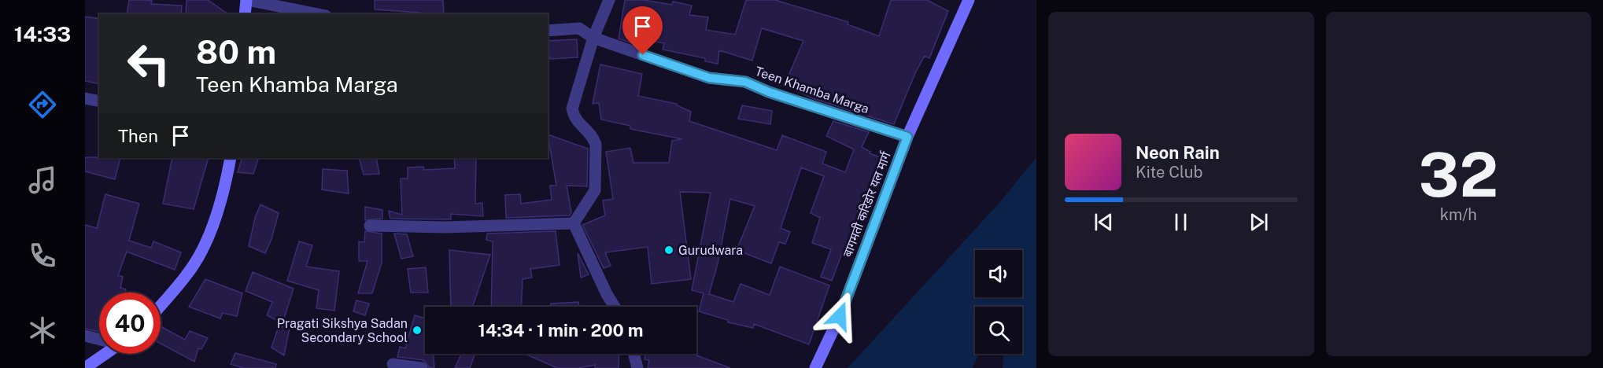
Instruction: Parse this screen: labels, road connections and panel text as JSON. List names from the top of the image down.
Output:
{
  "streets": {
    "street": ["Teen Khamba Marga", "बागमती करिडोर यल मार्ग"]
  },
  "crossings": [
    ["Teen Khamba Marga", "बागमती करिडोर यल मार्ग"]
  ],
  "places": ["Gurudwara", "Pragati Sikshya Sadan Secondary School"],
  "page": {
    "tabs": "14:33",
    "tile": ["32", "km/h"],
    "turn": ["80 m", "Teen Khamba Marga"],
    "then": "Then",
    "song": ["Neon Rain", "Kite Club"],
    "limit": "40",
    "trip": "14:34 · 1 min · 200 m"
  }
}
